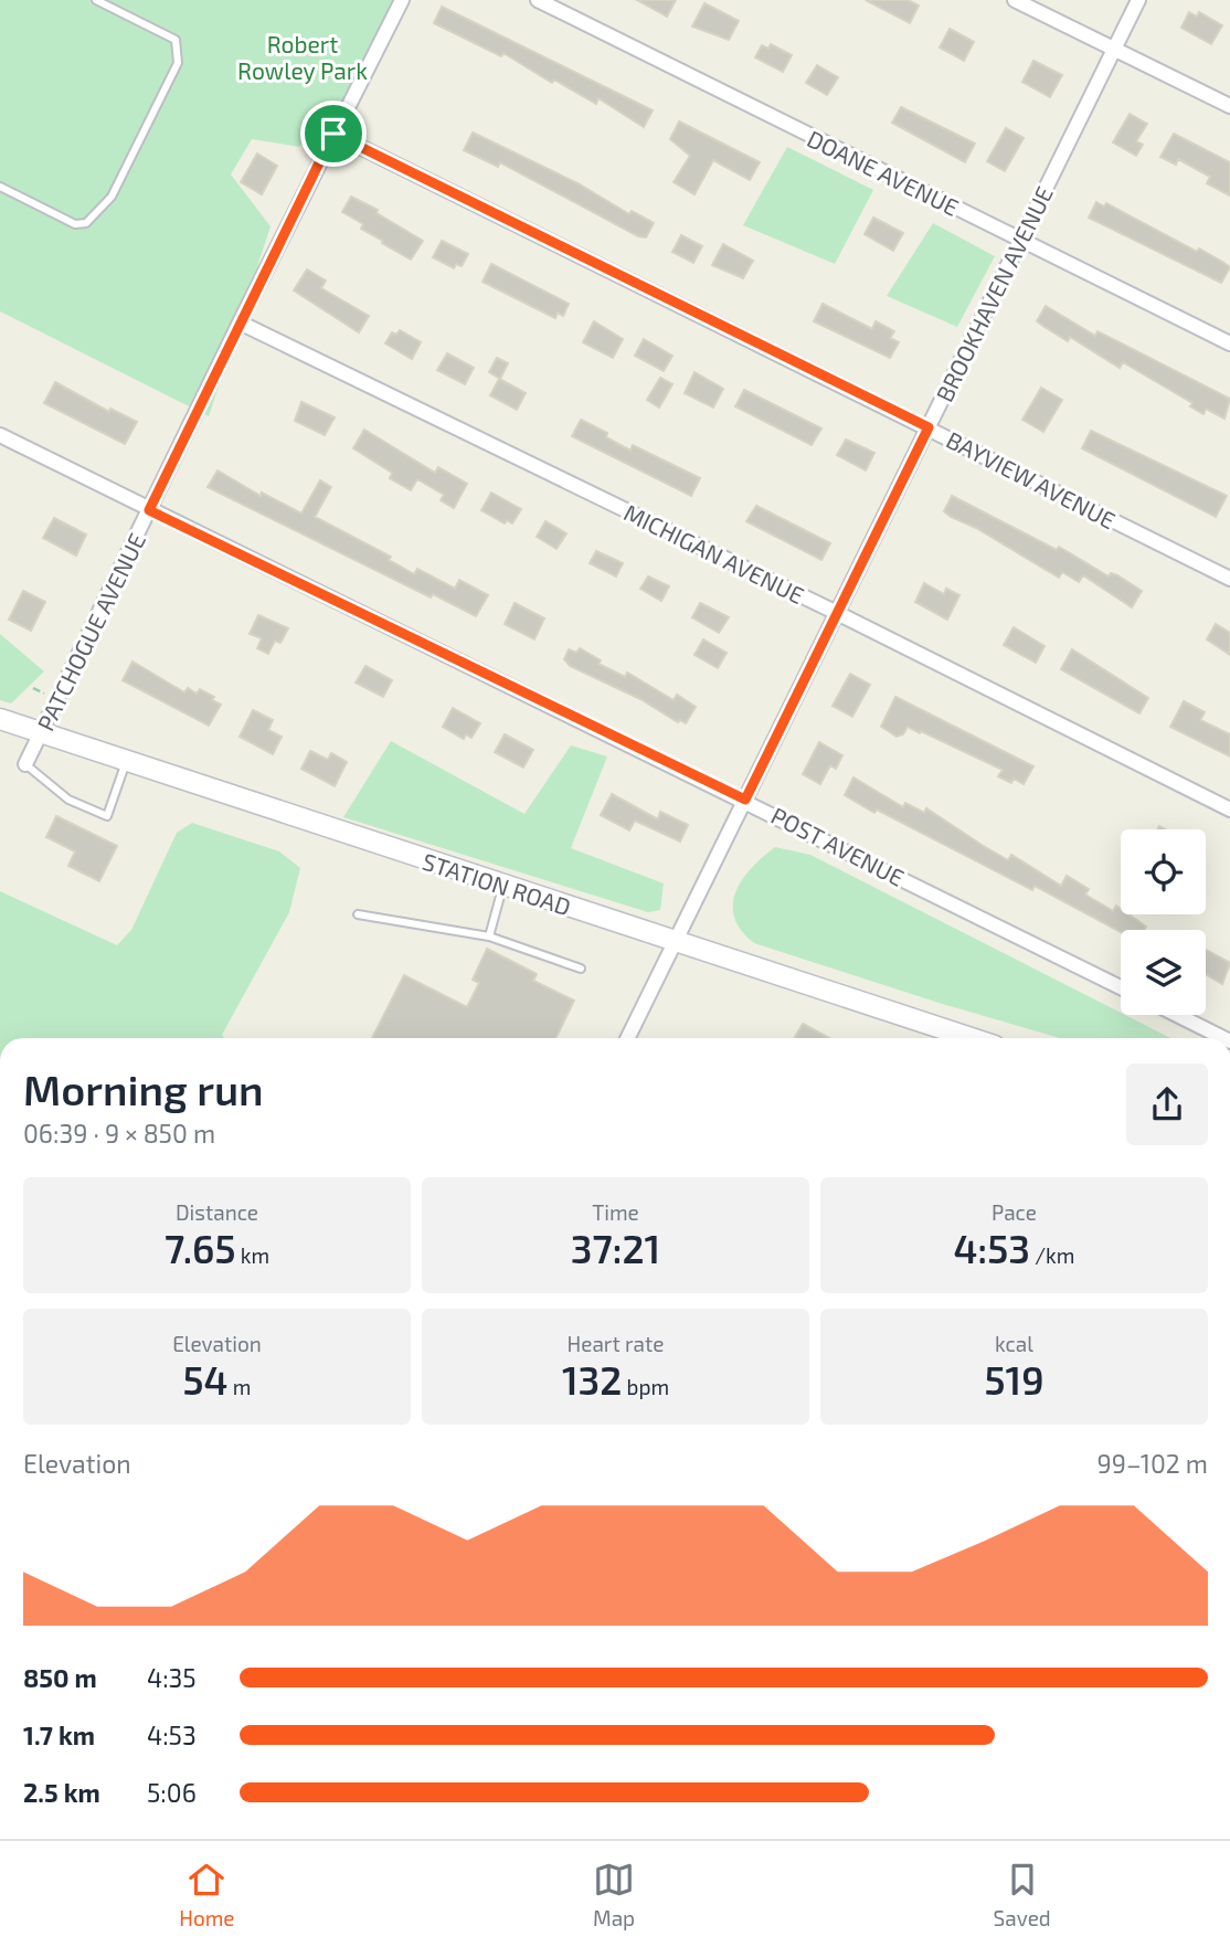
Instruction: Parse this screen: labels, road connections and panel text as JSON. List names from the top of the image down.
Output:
{
  "streets": {
    "main road": ["STATION ROAD"],
    "street": [
      "DOANE AVENUE",
      "BROOKHAVEN AVENUE",
      "BAYVIEW AVENUE",
      "MICHIGAN AVENUE",
      "PATCHOGUE AVENUE",
      "POST AVENUE"
    ]
  },
  "crossings": [
    ["DOANE AVENUE", "BROOKHAVEN AVENUE"],
    ["BROOKHAVEN AVENUE", "BAYVIEW AVENUE"],
    ["BROOKHAVEN AVENUE", "MICHIGAN AVENUE"],
    ["BROOKHAVEN AVENUE", "POST AVENUE"],
    ["BROOKHAVEN AVENUE", "STATION ROAD"],
    ["BAYVIEW AVENUE", "PATCHOGUE AVENUE"],
    ["MICHIGAN AVENUE", "PATCHOGUE AVENUE"],
    ["PATCHOGUE AVENUE", "POST AVENUE"],
    ["PATCHOGUE AVENUE", "STATION ROAD"]
  ],
  "parks": ["Robert Rowley Park"],
  "page": {
    "heading": ["Morning run", "06:39 · 9 × 850 m"],
    "stats": [
      ["Distance", "7.65 km"],
      ["Time", "37:21"],
      ["Pace", "4:53 /km"],
      ["Elevation", "54 m"],
      ["Heart rate", "132 bpm"],
      ["kcal", "519"]
    ],
    "chart": ["Elevation", "99–102 m"],
    "list": [
      {
        "name": "850 m",
        "note": "4:35"
      },
      {
        "name": "1.7 km",
        "note": "4:53"
      },
      {
        "name": "2.5 km",
        "note": "5:06"
      }
    ],
    "tabs": ["Home", "Map", "Saved"]
  }
}
